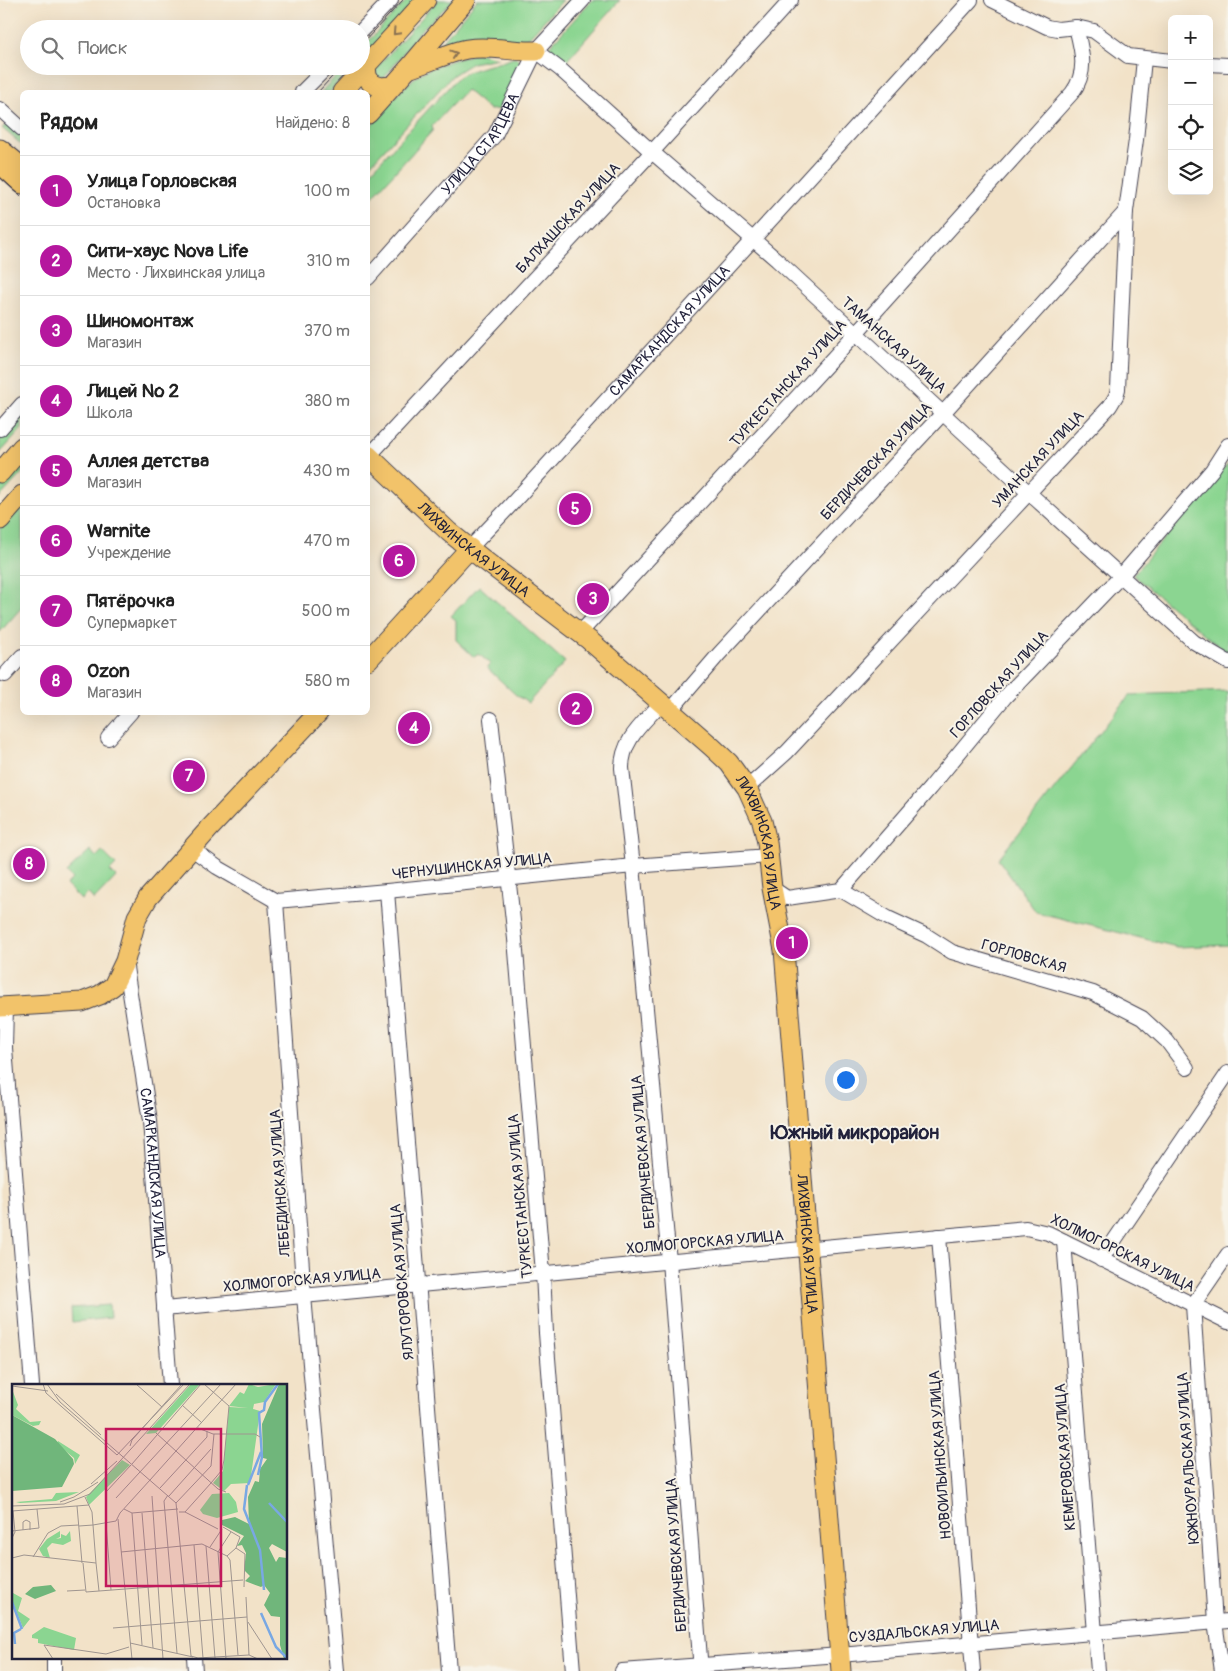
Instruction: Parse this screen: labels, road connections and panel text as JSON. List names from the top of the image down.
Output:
{
  "streets": {
    "main road": ["САМАРКАНДСКАЯ УЛИЦА", "ЛИХВИНСКАЯ УЛИЦА"],
    "street": [
      "УЛИЦА СТАРЦЕВА",
      "БАЛХАШСКАЯ УЛИЦА",
      "ТАМАНСКАЯ УЛИЦА",
      "ТУРКЕСТАНСКАЯ УЛИЦА",
      "УМАНСКАЯ УЛИЦА",
      "БЕРДИЧЕВСКАЯ УЛИЦА",
      "ГОРЛОВСКАЯ УЛИЦА",
      "ЧЕРНУШИНСКАЯ УЛИЦА",
      "ГОРЛОВСКАЯ",
      "ЛЕБЕДИНСКАЯ УЛИЦА",
      "ХОЛМОГОРСКАЯ УЛИЦА",
      "ЯЛУТОРОВСКАЯ УЛИЦА",
      "НОВОИЛЬИНСКАЯ УЛИЦА",
      "КЕМЕРОВСКАЯ УЛИЦА",
      "ЮЖНОУРАЛЬСКАЯ УЛИЦА",
      "СУЗДАЛЬСКАЯ УЛИЦА"
    ]
  },
  "crossings": [
    ["УЛИЦА СТАРЦЕВА", "ТАМАНСКАЯ УЛИЦА"],
    ["БАЛХАШСКАЯ УЛИЦА", "ТАМАНСКАЯ УЛИЦА"],
    ["САМАРКАНДСКАЯ УЛИЦА", "ТАМАНСКАЯ УЛИЦА"],
    ["САМАРКАНДСКАЯ УЛИЦА", "ЛИХВИНСКАЯ УЛИЦА"],
    ["САМАРКАНДСКАЯ УЛИЦА", "ХОЛМОГОРСКАЯ УЛИЦА"],
    ["ТАМАНСКАЯ УЛИЦА", "ТУРКЕСТАНСКАЯ УЛИЦА"],
    ["ТАМАНСКАЯ УЛИЦА", "УМАНСКАЯ УЛИЦА"],
    ["ТАМАНСКАЯ УЛИЦА", "БЕРДИЧЕВСКАЯ УЛИЦА"],
    ["ТАМАНСКАЯ УЛИЦА", "ГОРЛОВСКАЯ УЛИЦА"],
    ["ТУРКЕСТАНСКАЯ УЛИЦА", "ЛИХВИНСКАЯ УЛИЦА"],
    ["ТУРКЕСТАНСКАЯ УЛИЦА", "ЧЕРНУШИНСКАЯ УЛИЦА"],
    ["ТУРКЕСТАНСКАЯ УЛИЦА", "ХОЛМОГОРСКАЯ УЛИЦА"],
    ["УМАНСКАЯ УЛИЦА", "БЕРДИЧЕВСКАЯ УЛИЦА"],
    ["УМАНСКАЯ УЛИЦА", "ЛИХВИНСКАЯ УЛИЦА"],
    ["БЕРДИЧЕВСКАЯ УЛИЦА", "ЛИХВИНСКАЯ УЛИЦА"],
    ["БЕРДИЧЕВСКАЯ УЛИЦА", "ЧЕРНУШИНСКАЯ УЛИЦА"],
    ["БЕРДИЧЕВСКАЯ УЛИЦА", "ХОЛМОГОРСКАЯ УЛИЦА"],
    ["БЕРДИЧЕВСКАЯ УЛИЦА", "СУЗДАЛЬСКАЯ УЛИЦА"],
    ["ЛИХВИНСКАЯ УЛИЦА", "ЧЕРНУШИНСКАЯ УЛИЦА"],
    ["ЛИХВИНСКАЯ УЛИЦА", "ХОЛМОГОРСКАЯ УЛИЦА"],
    ["ЛИХВИНСКАЯ УЛИЦА", "СУЗДАЛЬСКАЯ УЛИЦА"],
    ["ГОРЛОВСКАЯ УЛИЦА", "ГОРЛОВСКАЯ"],
    ["ЧЕРНУШИНСКАЯ УЛИЦА", "ЛЕБЕДИНСКАЯ УЛИЦА"],
    ["ЧЕРНУШИНСКАЯ УЛИЦА", "ЯЛУТОРОВСКАЯ УЛИЦА"],
    ["ЛЕБЕДИНСКАЯ УЛИЦА", "ХОЛМОГОРСКАЯ УЛИЦА"],
    ["ХОЛМОГОРСКАЯ УЛИЦА", "ЯЛУТОРОВСКАЯ УЛИЦА"],
    ["ХОЛМОГОРСКАЯ УЛИЦА", "НОВОИЛЬИНСКАЯ УЛИЦА"],
    ["ХОЛМОГОРСКАЯ УЛИЦА", "КЕМЕРОВСКАЯ УЛИЦА"],
    ["ХОЛМОГОРСКАЯ УЛИЦА", "ЮЖНОУРАЛЬСКАЯ УЛИЦА"],
    ["НОВОИЛЬИНСКАЯ УЛИЦА", "СУЗДАЛЬСКАЯ УЛИЦА"],
    ["КЕМЕРОВСКАЯ УЛИЦА", "СУЗДАЛЬСКАЯ УЛИЦА"],
    ["ЮЖНОУРАЛЬСКАЯ УЛИЦА", "СУЗДАЛЬСКАЯ УЛИЦА"]
  ],
  "districts": ["Южный микрорайон"],
  "page": {
    "map_buttons": ["+", "−"],
    "search": "Поиск",
    "heading": ["Рядом", "Найдено: 8"],
    "list": [
      {
        "mark": "1",
        "name": "Улица Горловская",
        "note": "Остановка",
        "value": "100 m"
      },
      {
        "mark": "2",
        "name": "Сити-хаус Nova Life",
        "note": "Место · Лихвинская улица",
        "value": "310 m"
      },
      {
        "mark": "3",
        "name": "Шинoмонтаж",
        "note": "Магазин",
        "value": "370 m"
      },
      {
        "mark": "4",
        "name": "Лицей № 2",
        "note": "Школа",
        "value": "380 m"
      },
      {
        "mark": "5",
        "name": "Аллея детства",
        "note": "Магазин",
        "value": "430 m"
      },
      {
        "mark": "6",
        "name": "Warnite",
        "note": "Учреждение",
        "value": "470 m"
      },
      {
        "mark": "7",
        "name": "Пятёрочка",
        "note": "Супермаркет",
        "value": "500 m"
      },
      {
        "mark": "8",
        "name": "Ozon",
        "note": "Магазин",
        "value": "580 m"
      }
    ],
    "pins": [
      "5",
      "6",
      "3",
      "2",
      "4",
      "7",
      "8",
      "1"
    ]
  }
}
